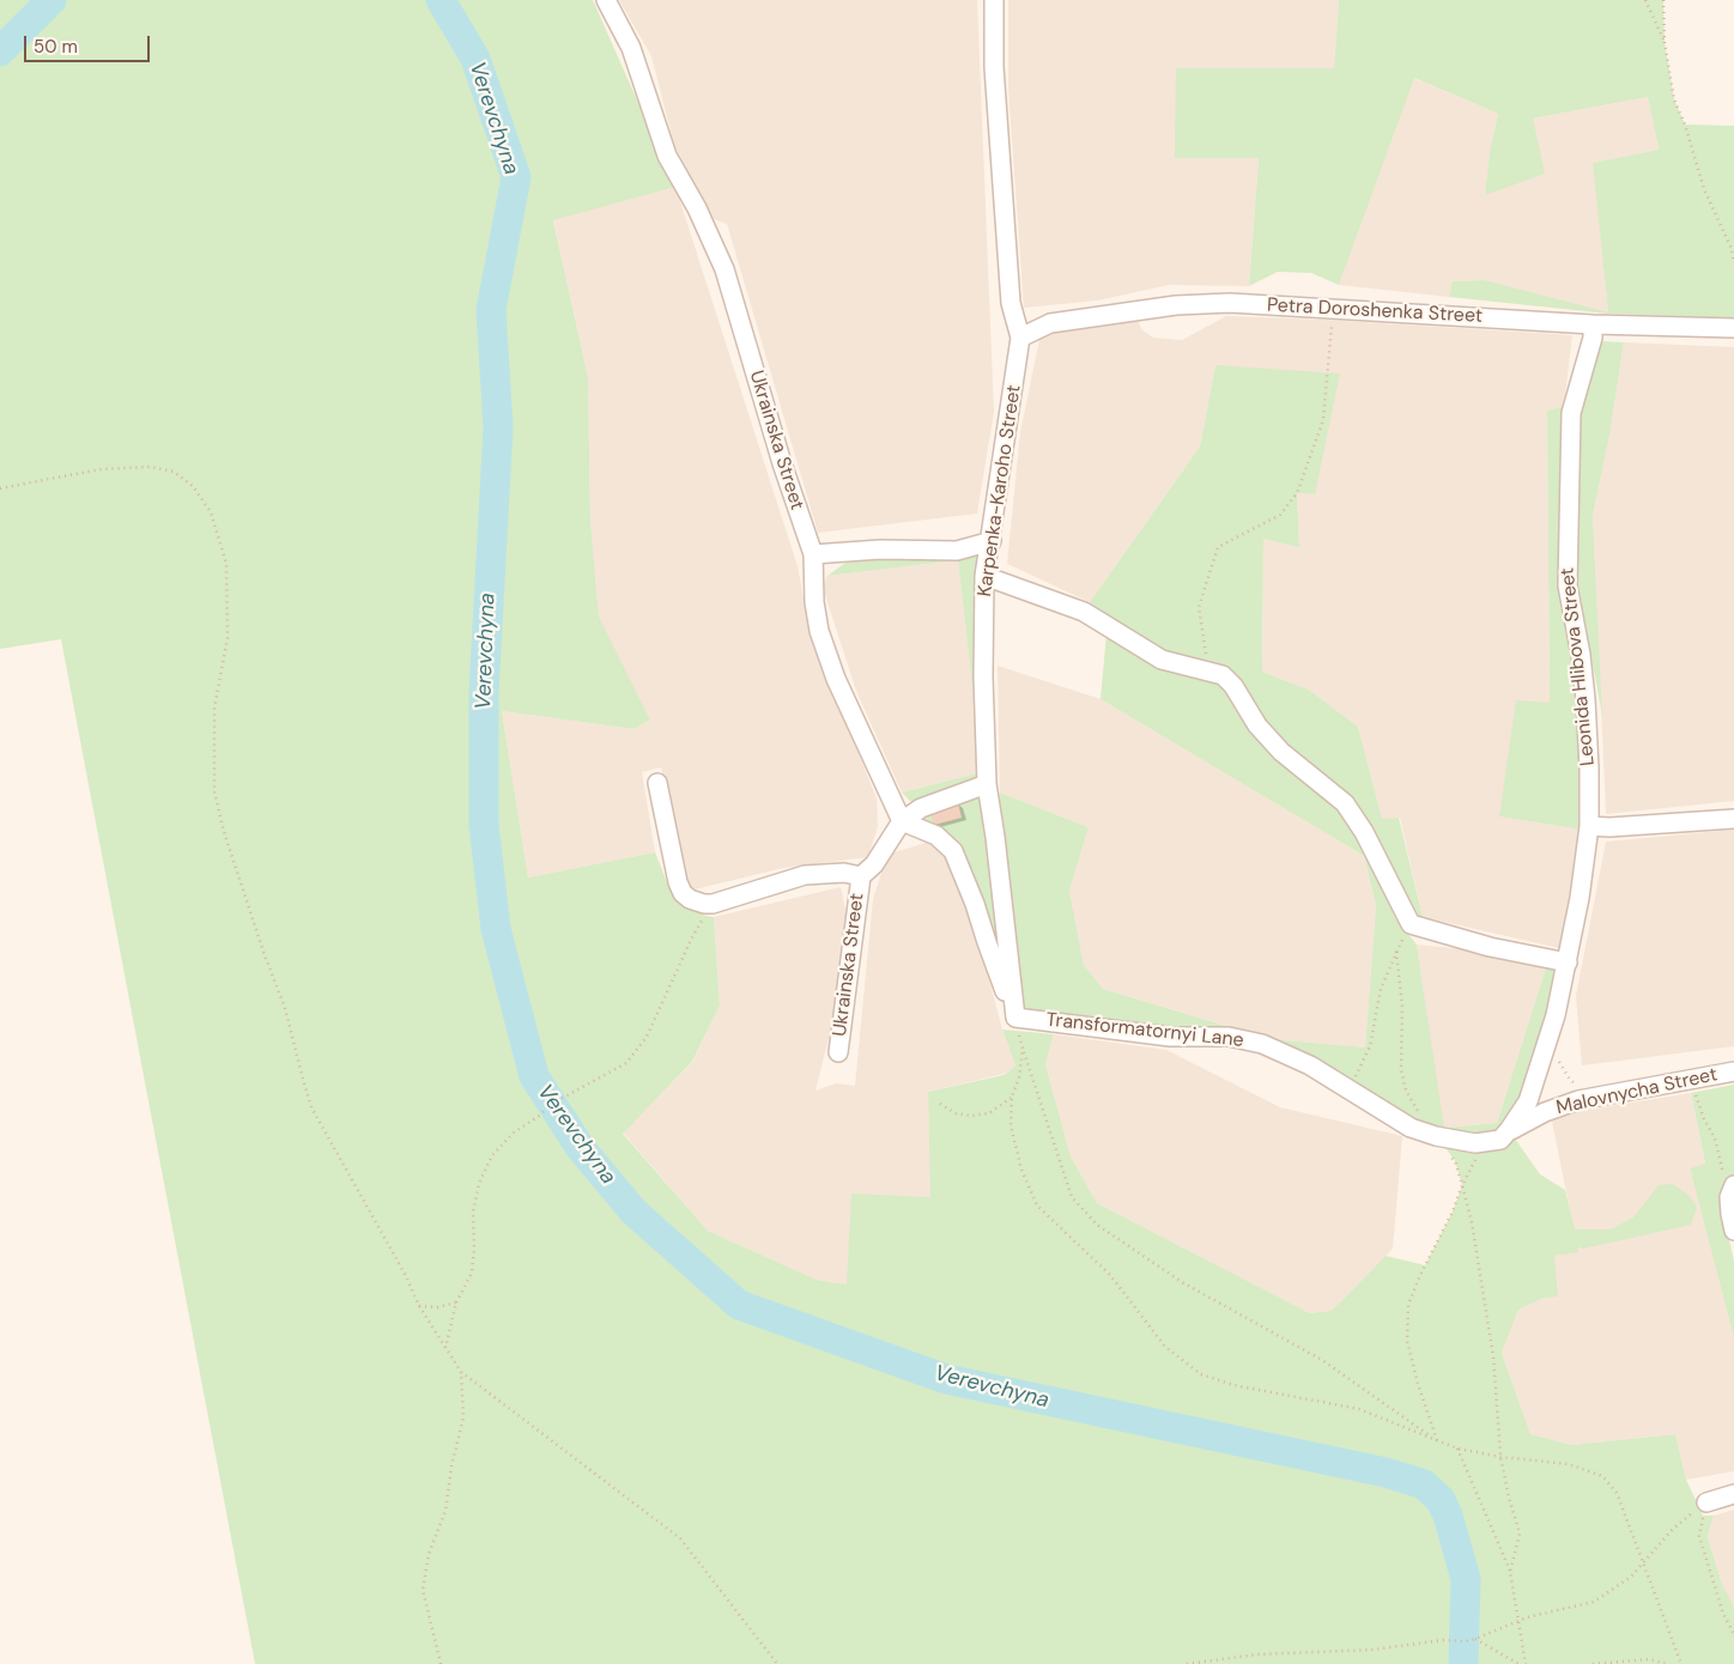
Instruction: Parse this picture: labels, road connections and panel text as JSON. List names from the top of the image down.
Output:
{
  "streets": {
    "street": [
      "Petra Doroshenka Street",
      "Ukrainska Street",
      "Karpenka-Karoho Street",
      "Leonida Hlibova Street",
      "Transformatornyi Lane",
      "Malovnycha Street"
    ]
  },
  "crossings": [
    ["Petra Doroshenka Street", "Karpenka-Karoho Street"],
    ["Petra Doroshenka Street", "Leonida Hlibova Street"],
    ["Karpenka-Karoho Street", "Transformatornyi Lane"],
    ["Leonida Hlibova Street", "Transformatornyi Lane"],
    ["Leonida Hlibova Street", "Malovnycha Street"],
    ["Transformatornyi Lane", "Malovnycha Street"]
  ],
  "water": ["Verevchyna"],
  "scale_bar": "50 m"
}
